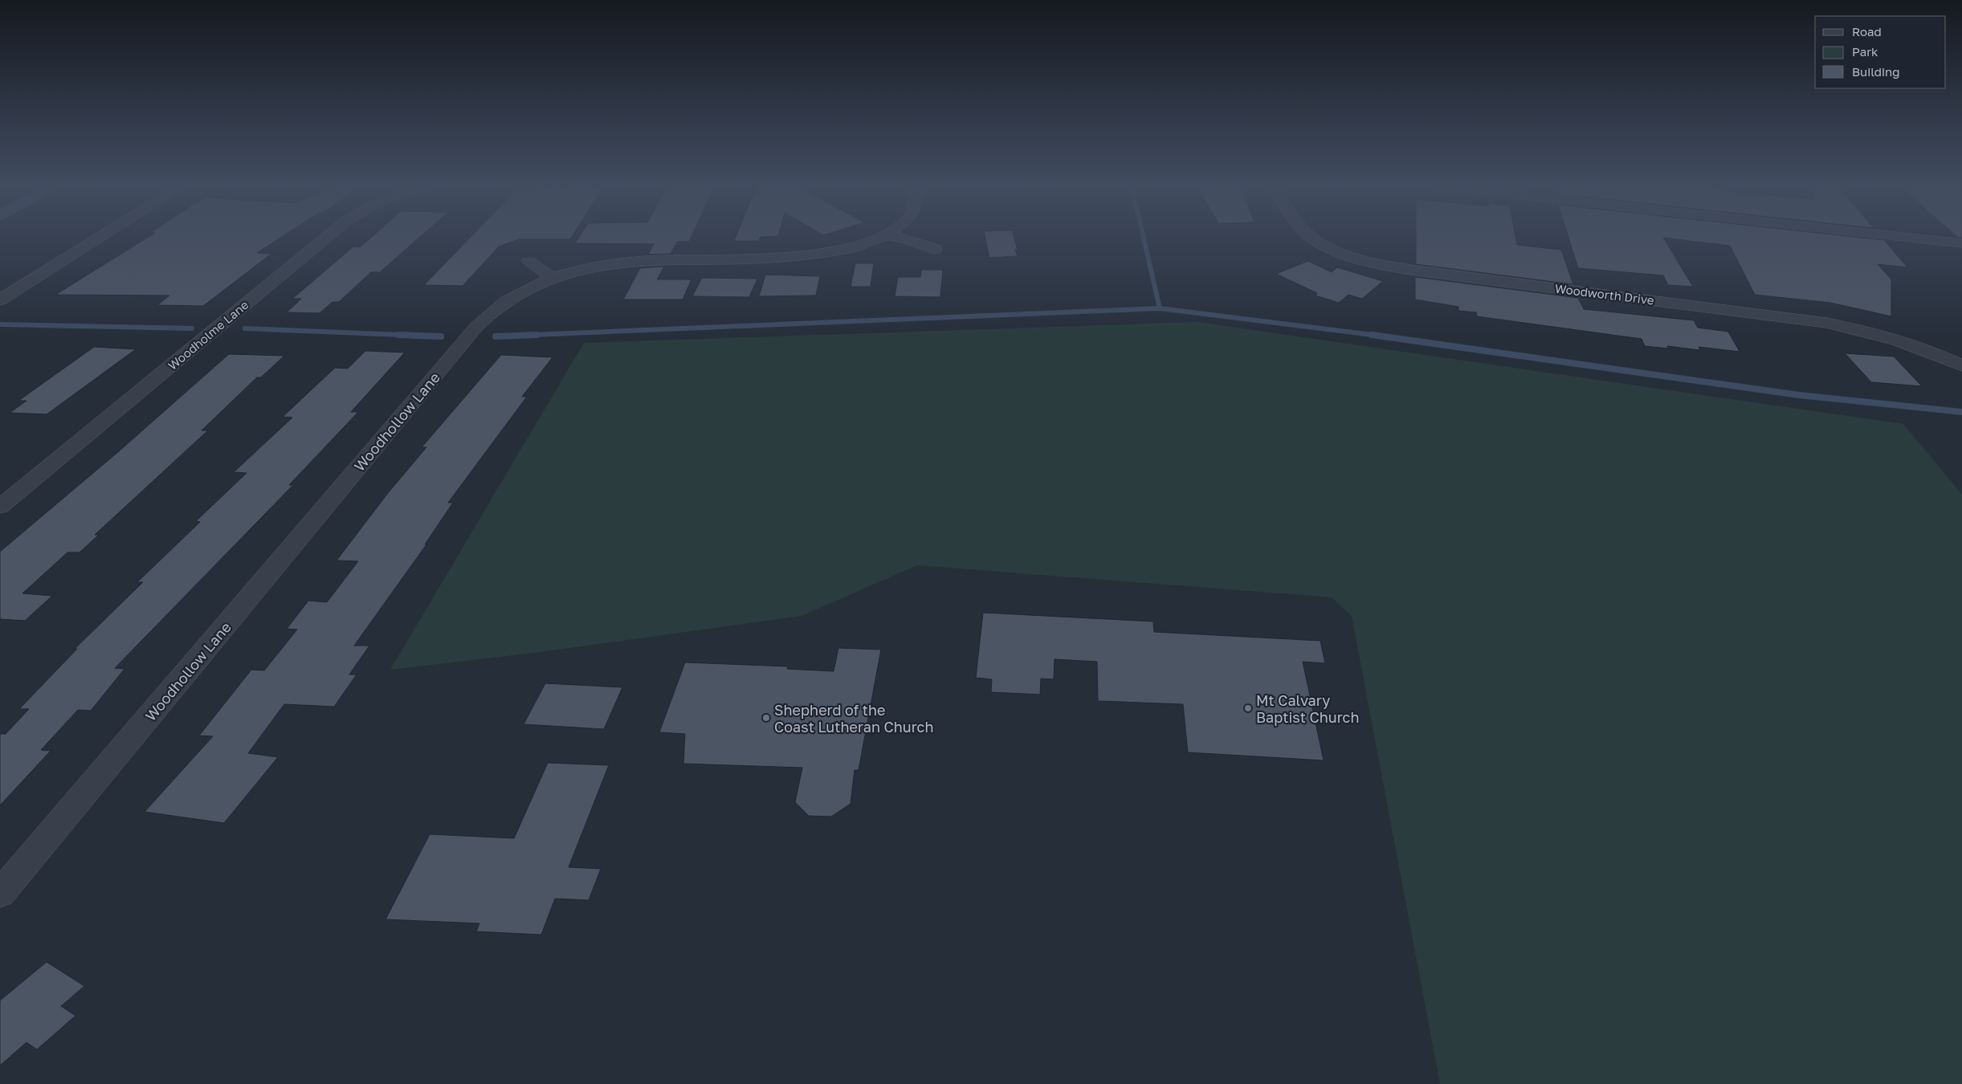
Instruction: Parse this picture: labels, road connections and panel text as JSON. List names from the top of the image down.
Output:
{
  "streets": {
    "street": ["Woodworth Drive", "Woodholme Lane", "Woodhollow Lane"]
  },
  "places": ["Mt Calvary Baptist Church", "Shepherd of the Coast Lutheran Church"],
  "legend": ["Road", "Park", "Building"]
}
